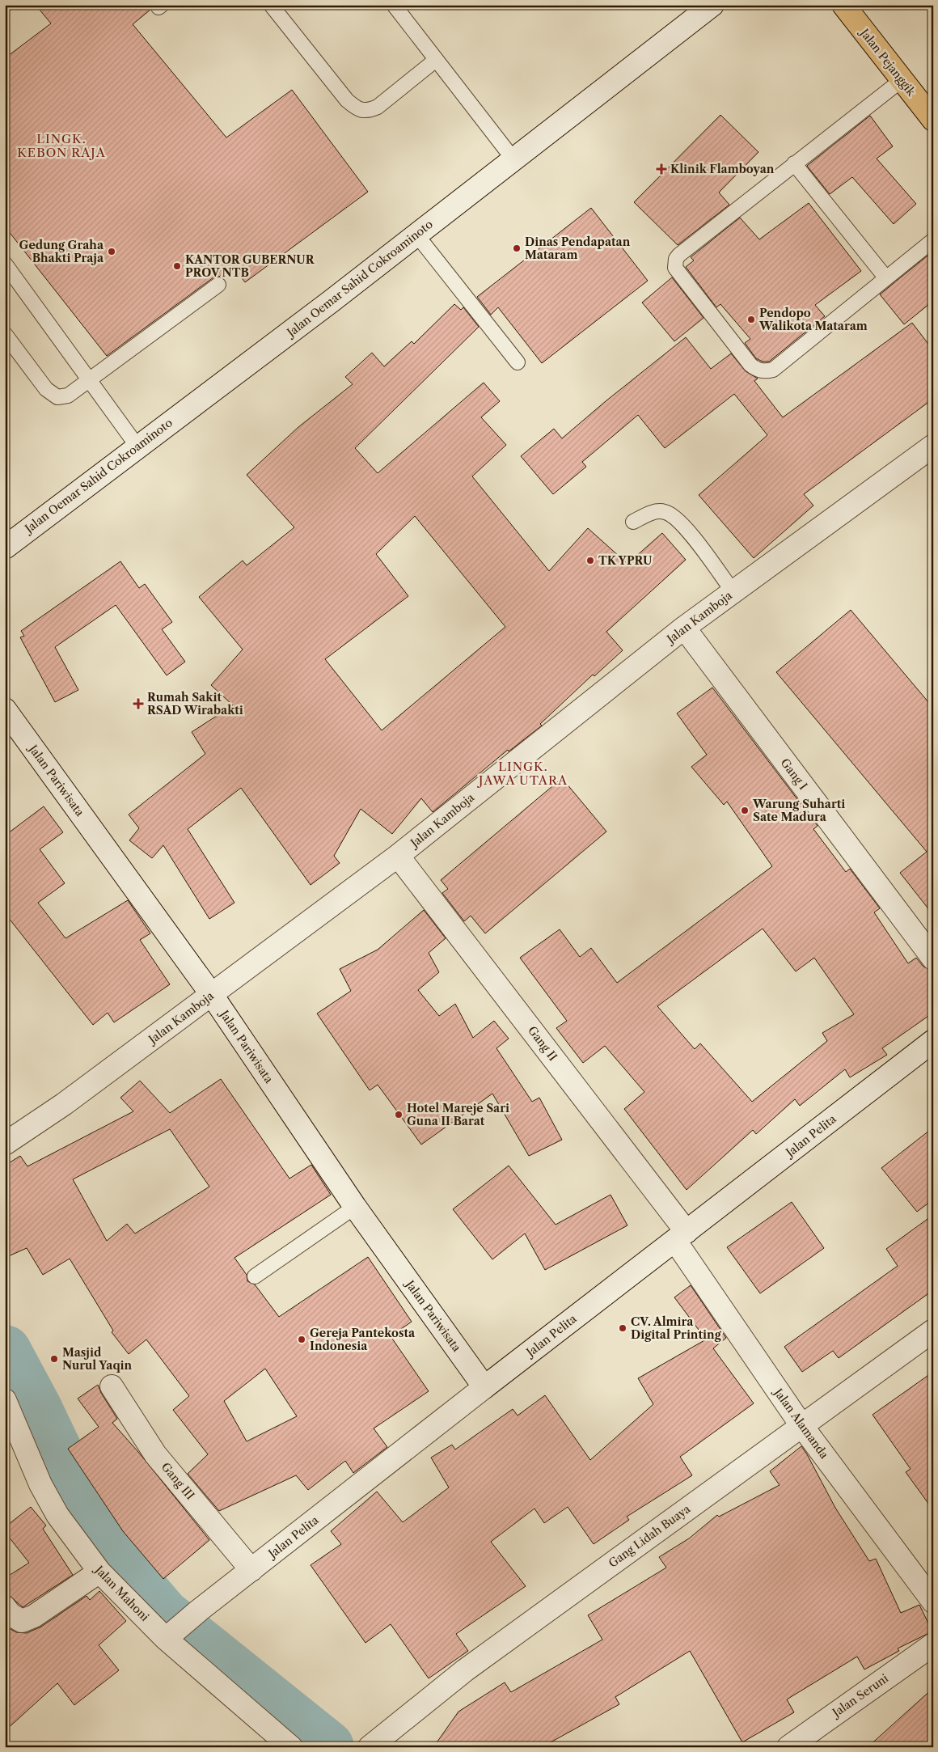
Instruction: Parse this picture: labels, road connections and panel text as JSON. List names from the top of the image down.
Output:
{
  "streets": {
    "main road": ["Jalan Pejanggik"],
    "street": [
      "Jalan Oemar Sahid Cokroaminoto",
      "Jalan Kamboja",
      "Gang I",
      "Jalan Pariwisata",
      "Gang II",
      "Jalan Pelita",
      "Jalan Alamanda",
      "Gang III",
      "Gang Lidah Buaya",
      "Jalan Mahoni",
      "Jalan Seruni"
    ]
  },
  "crossings": [
    ["Jalan Kamboja", "Gang I"],
    ["Jalan Kamboja", "Jalan Pariwisata"],
    ["Jalan Kamboja", "Gang II"],
    ["Jalan Pariwisata", "Jalan Pelita"],
    ["Gang II", "Jalan Pelita"],
    ["Gang II", "Jalan Alamanda"],
    ["Jalan Pelita", "Jalan Alamanda"],
    ["Jalan Pelita", "Gang III"],
    ["Jalan Pelita", "Jalan Mahoni"],
    ["Jalan Alamanda", "Gang Lidah Buaya"]
  ],
  "districts": ["LINGK. KEBON RAJA", "LINGK. JAWA UTARA"],
  "places": {
    "health": ["Klinik Flamboyan", "Rumah Sakit RSAD Wirabakti"],
    "other": [
      "Dinas Pendapatan Mataram",
      "Gedung Graha Bhakti Praja",
      "KANTOR GUBERNUR PROV NTB",
      "Pendopo Walikota Mataram",
      "TK YPRU",
      "Warung Suharti Sate Madura",
      "Hotel Mareje Sari Guna II Barat",
      "CV. Almira Digital Printing",
      "Gereja Pantekosta Indonesia",
      "Masjid Nurul Yaqin"
    ]
  }
}
